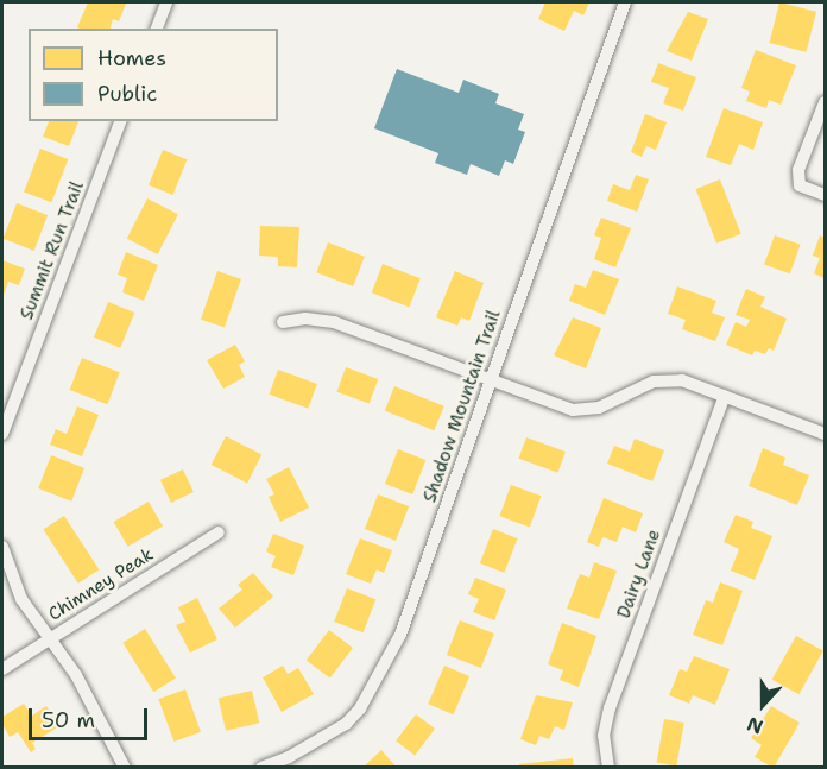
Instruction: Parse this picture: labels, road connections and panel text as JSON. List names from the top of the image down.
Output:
{
  "streets": {
    "street": [
      "Summit Run Trail",
      "Shadow Mountain Trail",
      "Dairy Lane",
      "Chimney Peak"
    ]
  },
  "legend": ["Homes", "Public"],
  "scale_bar": "50 m",
  "north": "bottom"
}
